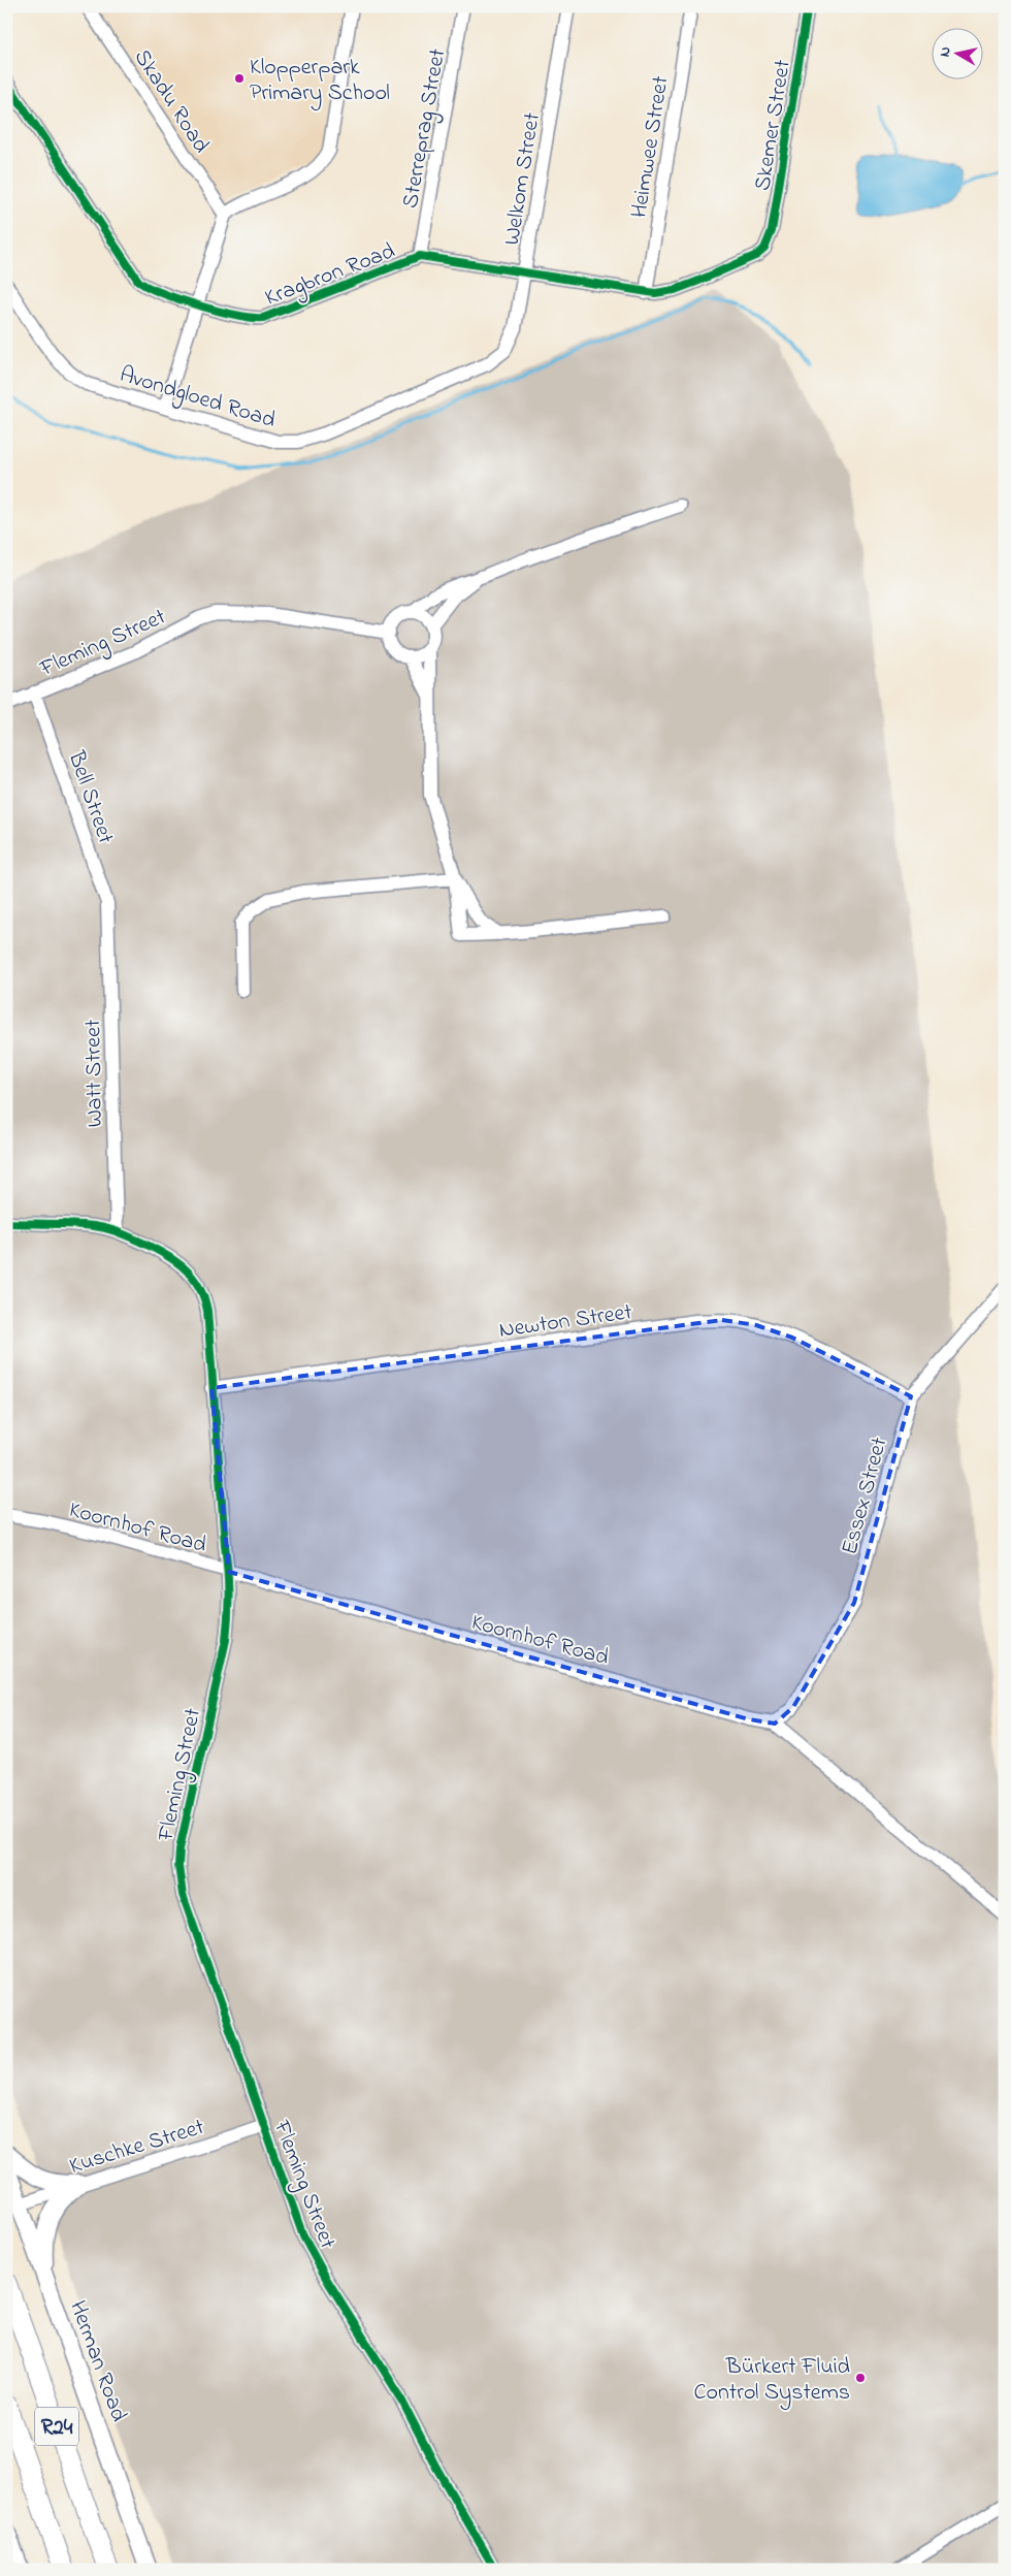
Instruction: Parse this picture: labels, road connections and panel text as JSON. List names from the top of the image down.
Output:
{
  "streets": {
    "highway": ["R24"],
    "main road": ["Herman Road"],
    "street": [
      "Skadu Road",
      "Skemer Street",
      "Sterreprag Street",
      "Heimwee Street",
      "Welkom Street",
      "Kragbron Road",
      "Avondgloed Road",
      "Fleming Street",
      "Bell Street",
      "Watt Street",
      "Newton Street",
      "Essex Street",
      "Koornhof Road",
      "Kuschke Street"
    ]
  },
  "crossings": [
    ["Skemer Street", "Kragbron Road"],
    ["Sterreprag Street", "Kragbron Road"],
    ["Heimwee Street", "Kragbron Road"],
    ["Welkom Street", "Kragbron Road"],
    ["Welkom Street", "Avondgloed Road"],
    ["Fleming Street", "Bell Street"],
    ["Fleming Street", "Watt Street"],
    ["Fleming Street", "Newton Street"],
    ["Fleming Street", "Koornhof Road"],
    ["Fleming Street", "Kuschke Street"],
    ["Bell Street", "Watt Street"],
    ["Newton Street", "Essex Street"],
    ["Essex Street", "Koornhof Road"],
    ["Kuschke Street", "Herman Road"]
  ],
  "places": ["Klopperpark Primary School", "Bürkert Fluid Control Systems"],
  "north": "left"
}
